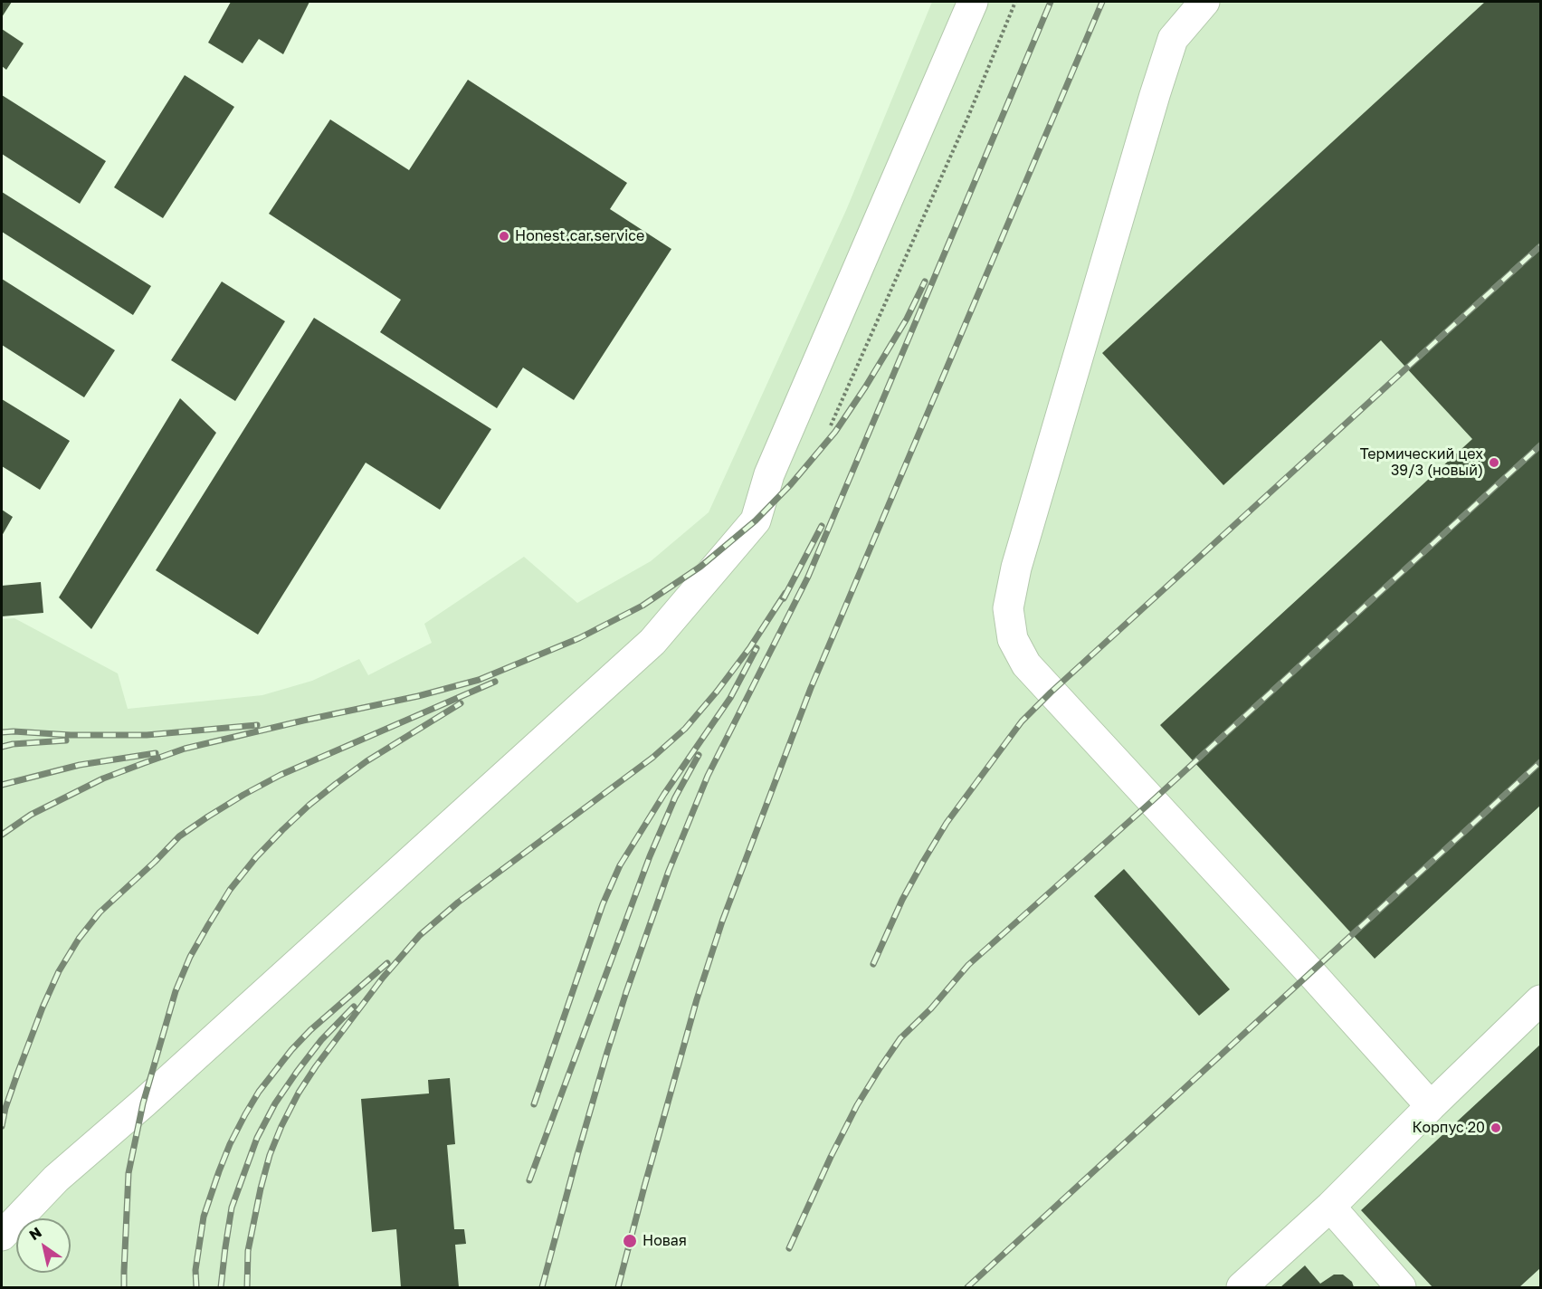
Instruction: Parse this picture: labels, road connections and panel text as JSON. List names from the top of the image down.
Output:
{
  "places": [
    "Honest.car.service",
    "Термический цех 39/3 (новый)",
    "Корпус 20",
    "Новая"
  ],
  "north": "top left"
}
